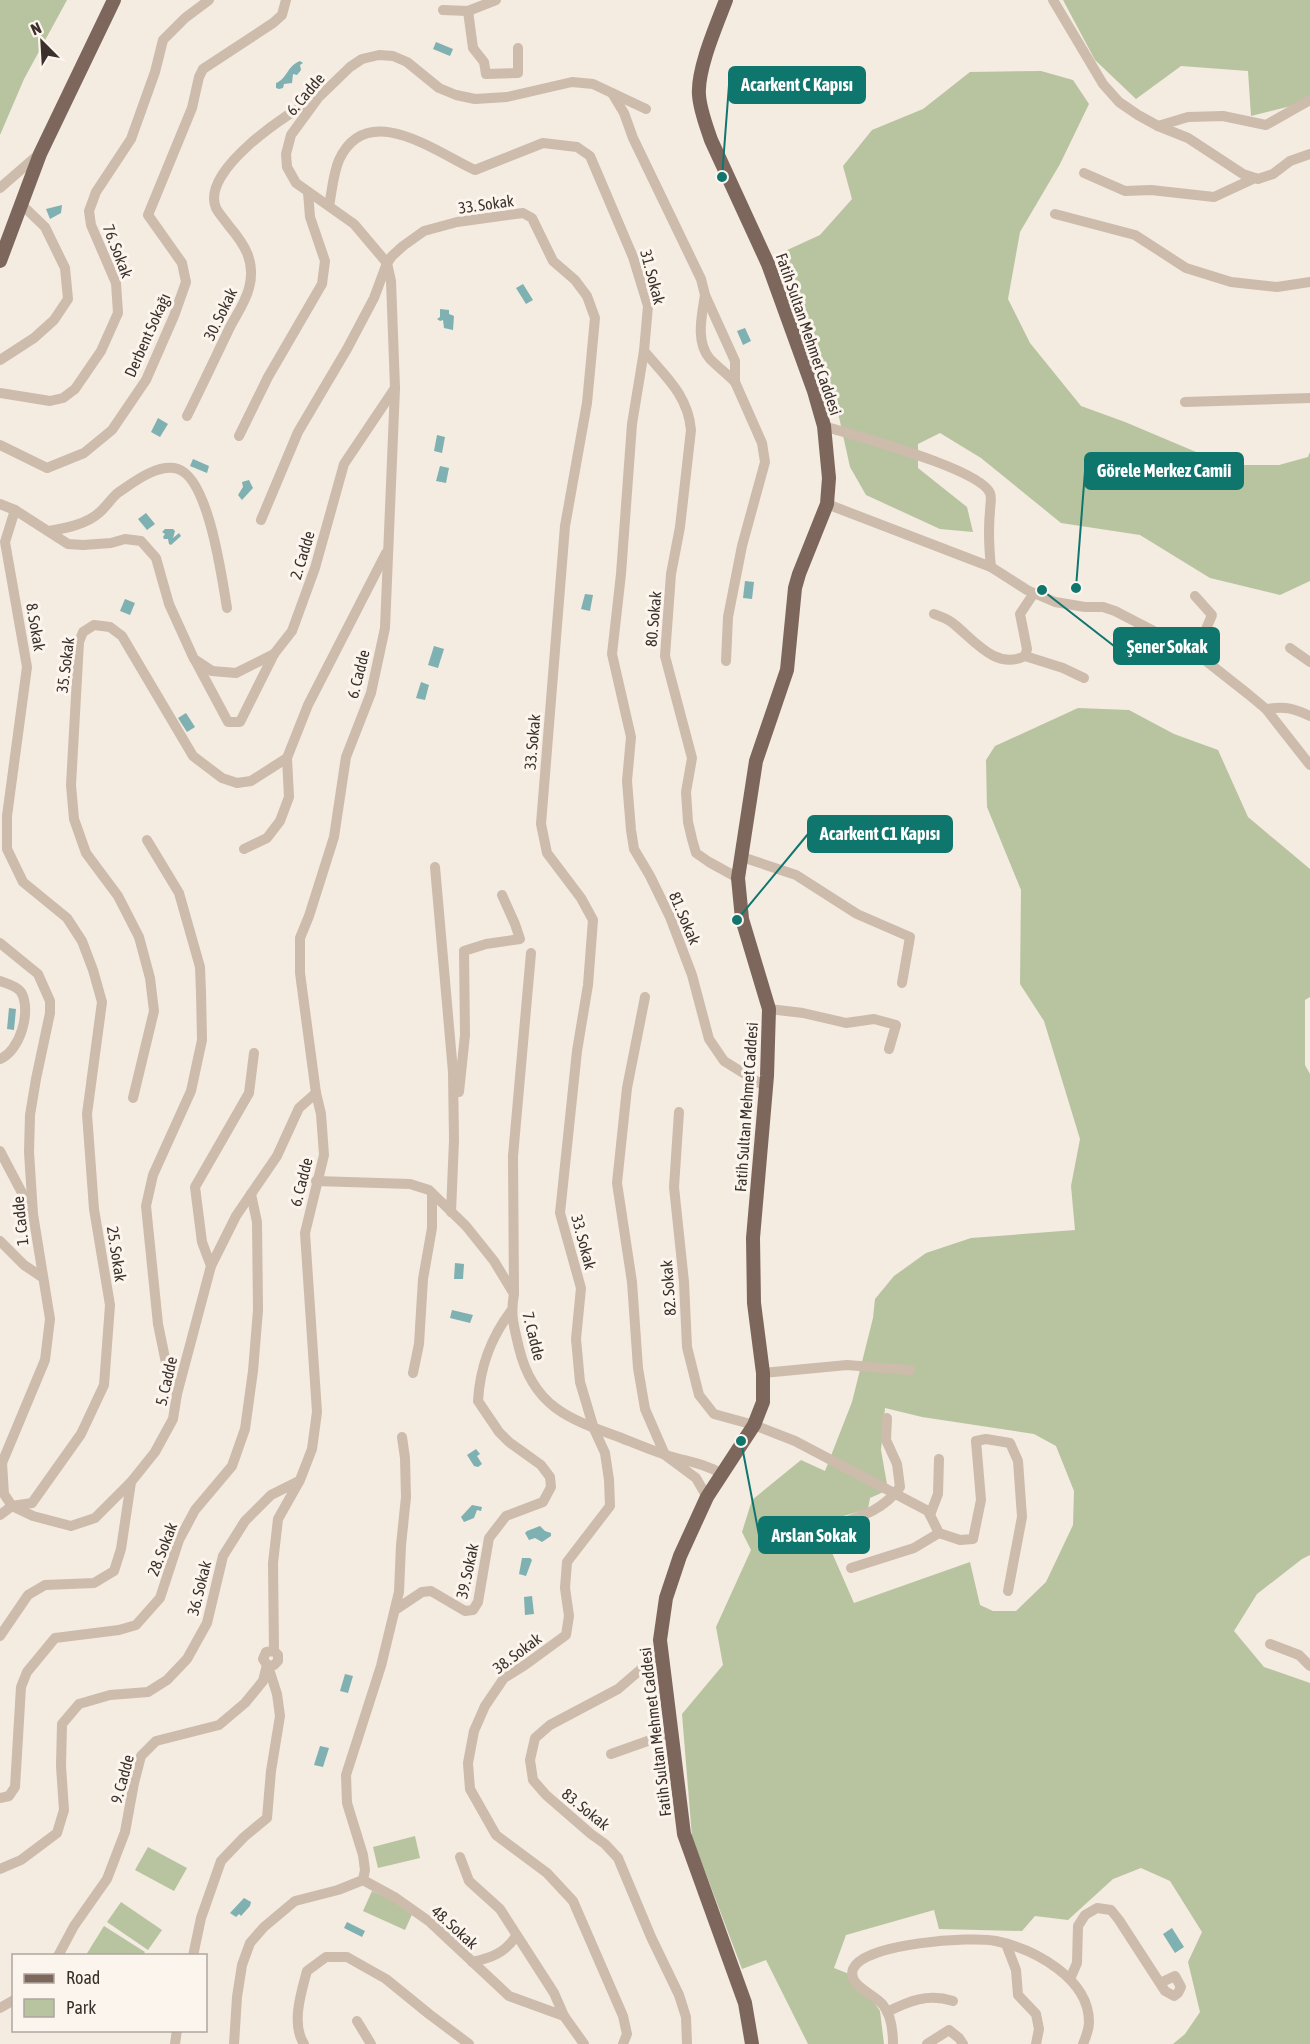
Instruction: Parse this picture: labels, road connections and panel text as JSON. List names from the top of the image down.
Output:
{
  "streets": {
    "main road": ["Fatih Sultan Mehmet Caddesi"],
    "street": [
      "6. Cadde",
      "33. Sokak",
      "76. Sokak",
      "31. Sokak",
      "30. Sokak",
      "Derbent Sokağı",
      "2. Cadde",
      "80. Sokak",
      "8. Sokak",
      "35. Sokak",
      "81. Sokak",
      "1. Cadde",
      "25. Sokak",
      "82. Sokak",
      "7. Cadde",
      "5. Cadde",
      "28. Sokak",
      "39. Sokak",
      "36. Sokak",
      "38. Sokak",
      "9. Cadde",
      "83. Sokak",
      "48. Sokak"
    ]
  },
  "crossings": [
    ["6. Cadde", "33. Sokak"],
    ["6. Cadde", "31. Sokak"],
    ["6. Cadde", "30. Sokak"],
    ["6. Cadde", "2. Cadde"],
    ["6. Cadde", "7. Cadde"],
    ["6. Cadde", "5. Cadde"],
    ["6. Cadde", "36. Sokak"],
    ["6. Cadde", "9. Cadde"],
    ["33. Sokak", "7. Cadde"],
    ["33. Sokak", "38. Sokak"],
    ["31. Sokak", "80. Sokak"],
    ["31. Sokak", "81. Sokak"],
    ["Fatih Sultan Mehmet Caddesi", "80. Sokak"],
    ["Fatih Sultan Mehmet Caddesi", "81. Sokak"],
    ["Fatih Sultan Mehmet Caddesi", "82. Sokak"],
    ["Fatih Sultan Mehmet Caddesi", "7. Cadde"],
    ["Fatih Sultan Mehmet Caddesi", "83. Sokak"],
    ["8. Sokak", "25. Sokak"],
    ["1. Cadde", "25. Sokak"],
    ["1. Cadde", "5. Cadde"],
    ["25. Sokak", "5. Cadde"],
    ["7. Cadde", "39. Sokak"],
    ["7. Cadde", "38. Sokak"],
    ["5. Cadde", "28. Sokak"]
  ],
  "places": [
    "Acarkent C Kapısı",
    "Görele Merkez Camii",
    "Şener Sokak",
    "Acarkent C1 Kapısı",
    "Arslan Sokak"
  ],
  "legend": ["Road", "Park"],
  "north": "top left"
}
